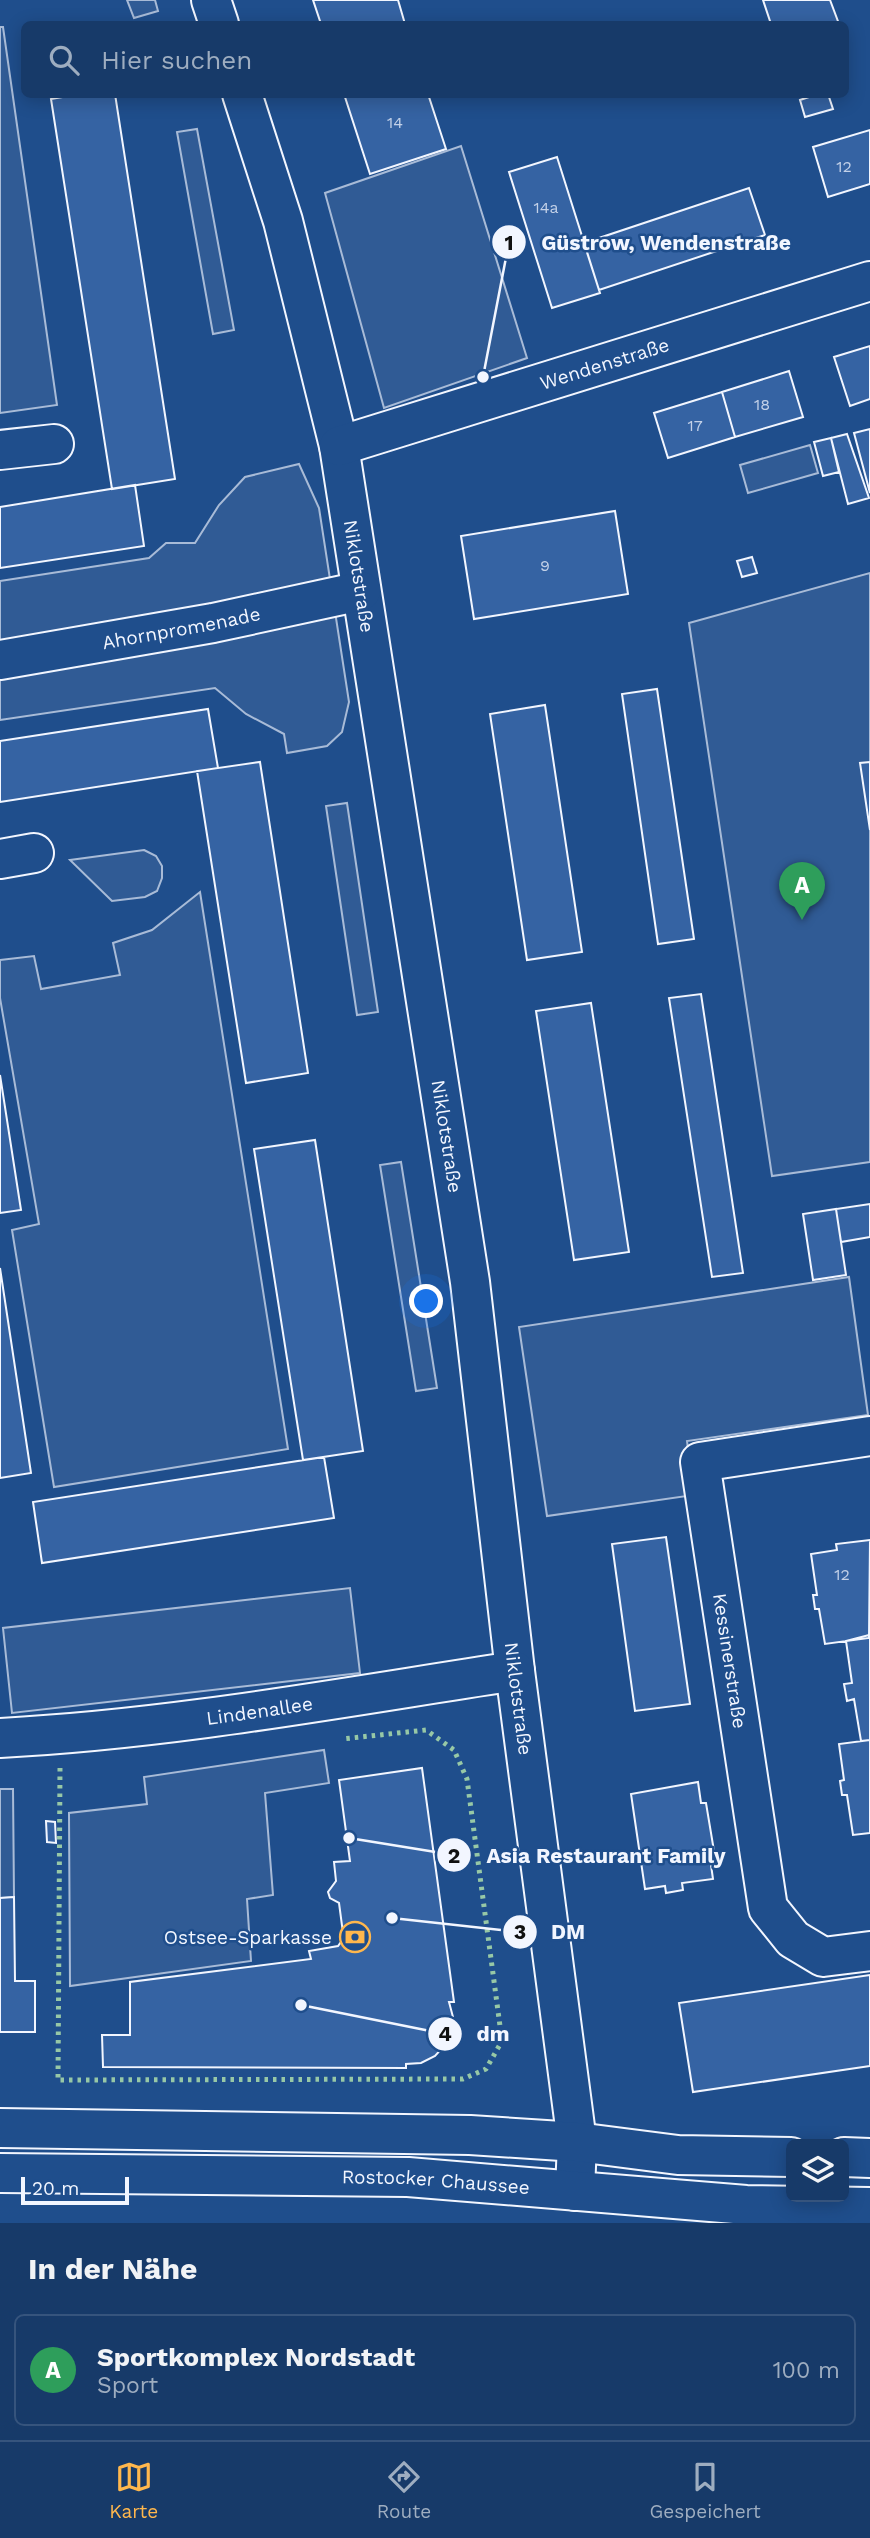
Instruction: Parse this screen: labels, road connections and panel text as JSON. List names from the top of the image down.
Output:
{
  "streets": {
    "street": [
      "Wendenstraße",
      "Niklotstraße",
      "Ahornpromenade",
      "Kessinerstraße",
      "Lindenallee",
      "Rostocker Chaussee"
    ]
  },
  "crossings": [
    ["Wendenstraße", "Niklotstraße"],
    ["Niklotstraße", "Ahornpromenade"],
    ["Niklotstraße", "Lindenallee"],
    ["Niklotstraße", "Rostocker Chaussee"]
  ],
  "places": {
    "other": [
      "Güstrow, Wendenstraße",
      "Asia Restaurant Family",
      "DM",
      "dm"
    ],
    "bank": ["Ostsee-Sparkasse"]
  },
  "house_numbers": [
    "14",
    "12",
    "14a",
    "18",
    "17",
    "9",
    "12"
  ],
  "scale_bar": "20 m",
  "page": {
    "search": "Hier suchen",
    "pins": "A",
    "scale": "20 m",
    "heading": "In der Nähe",
    "list": [
      {
        "mark": "A",
        "name": "Sportkomplex Nordstadt",
        "note": "Sport",
        "value": "100 m"
      }
    ],
    "nav": ["Karte", "Route", "Gespeichert"]
  }
}
